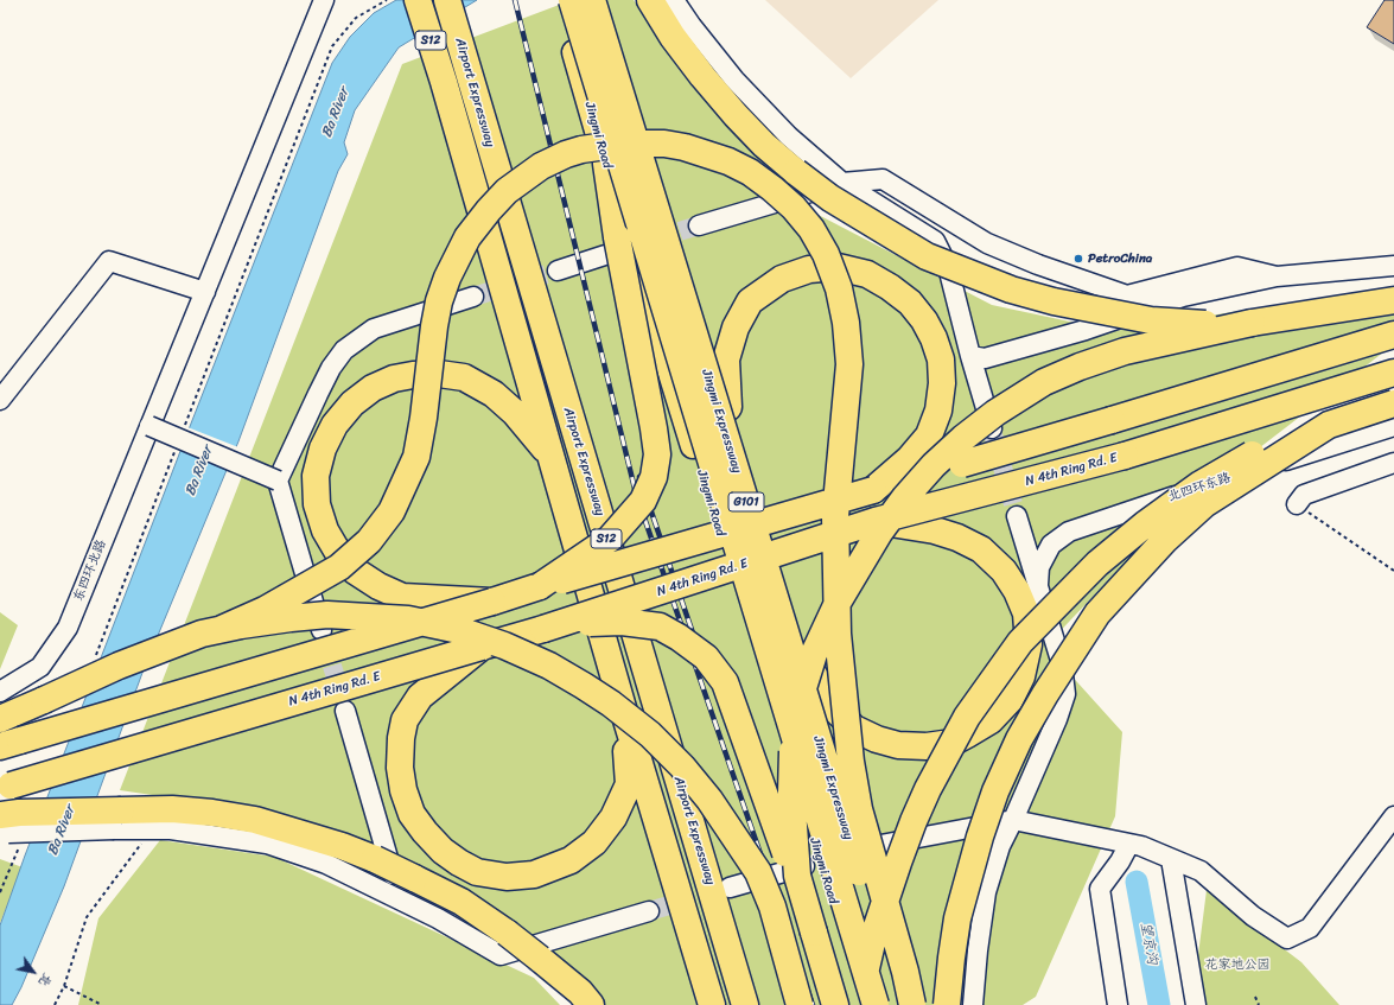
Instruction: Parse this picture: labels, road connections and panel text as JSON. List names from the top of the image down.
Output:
{
  "streets": {
    "highway": [
      "S12",
      "Airport Expressway",
      "Jingmi Expressway",
      "N 4th Ring Rd. E",
      "G101"
    ],
    "main road": ["Jingmi Road"],
    "street": ["北四环东路", "东四环北路"]
  },
  "crossings": [
    ["Jingmi Road", "Jingmi Expressway"]
  ],
  "water": ["Ba River", "望京沟"],
  "parks": ["花家地公园"],
  "places": ["PetroChina"],
  "north": "bottom right"
}
